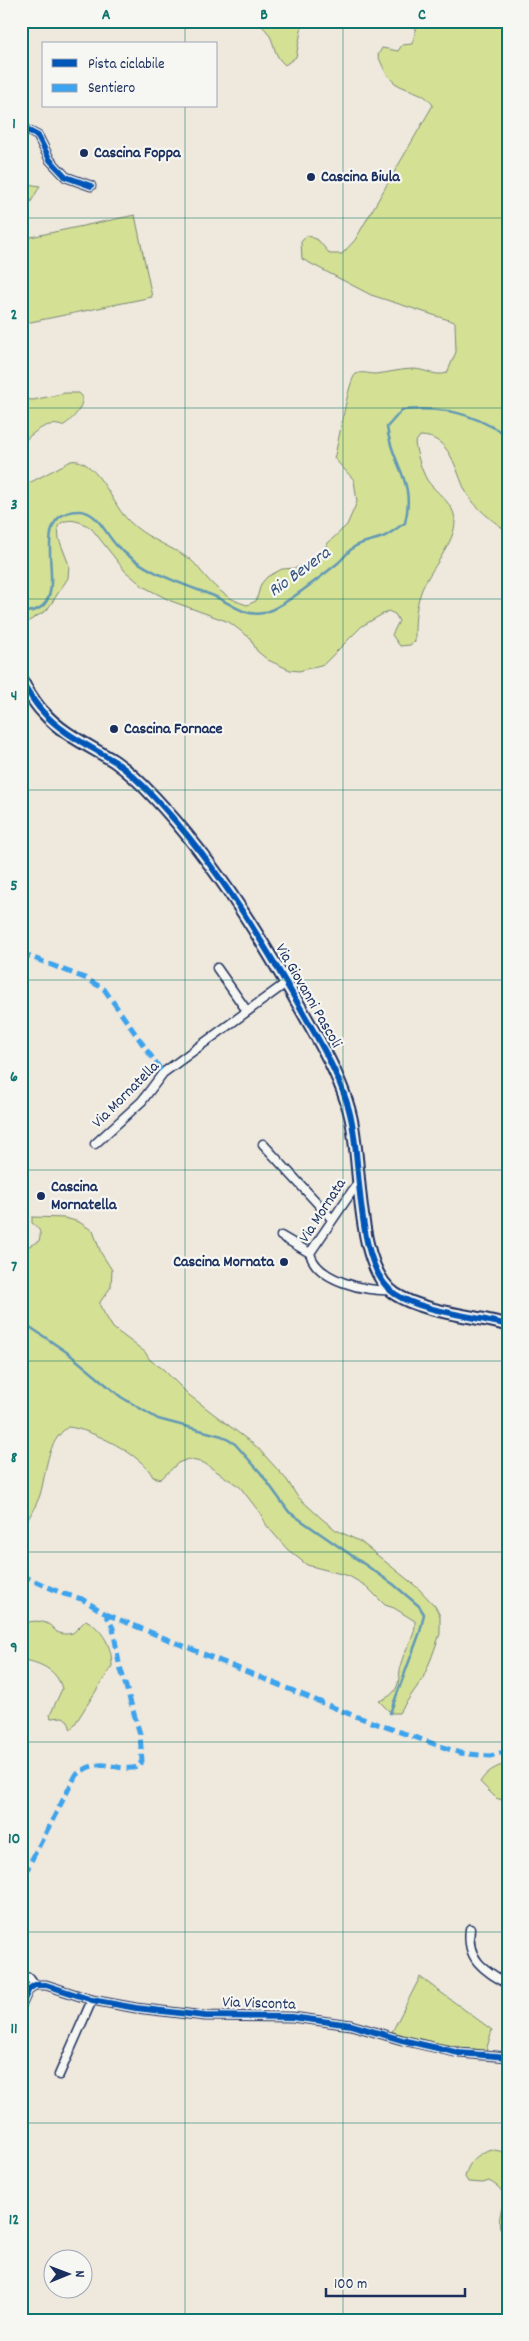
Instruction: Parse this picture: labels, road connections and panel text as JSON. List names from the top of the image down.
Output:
{
  "streets": {
    "street": [
      "Via Giovanni Pascoli",
      "Via Mornatella",
      "Via Mornata",
      "Via Visconta"
    ]
  },
  "crossings": [
    ["Via Giovanni Pascoli", "Via Mornatella"],
    ["Via Giovanni Pascoli", "Via Mornata"]
  ],
  "water": ["Rio Bevera"],
  "places": [
    "Cascina Foppa",
    "Cascina Biula",
    "Cascina Fornace",
    "Cascina Mornatella",
    "Cascina Mornata"
  ],
  "legend": ["Pista ciclabile", "Sentiero"],
  "scale_bar": "100 m",
  "north": "right",
  "grid": {
    "columns": ["A", "B", "C"],
    "rows": [
      "1",
      "2",
      "3",
      "4",
      "5",
      "6",
      "7",
      "8",
      "9",
      "10",
      "11",
      "12"
    ]
  }
}
